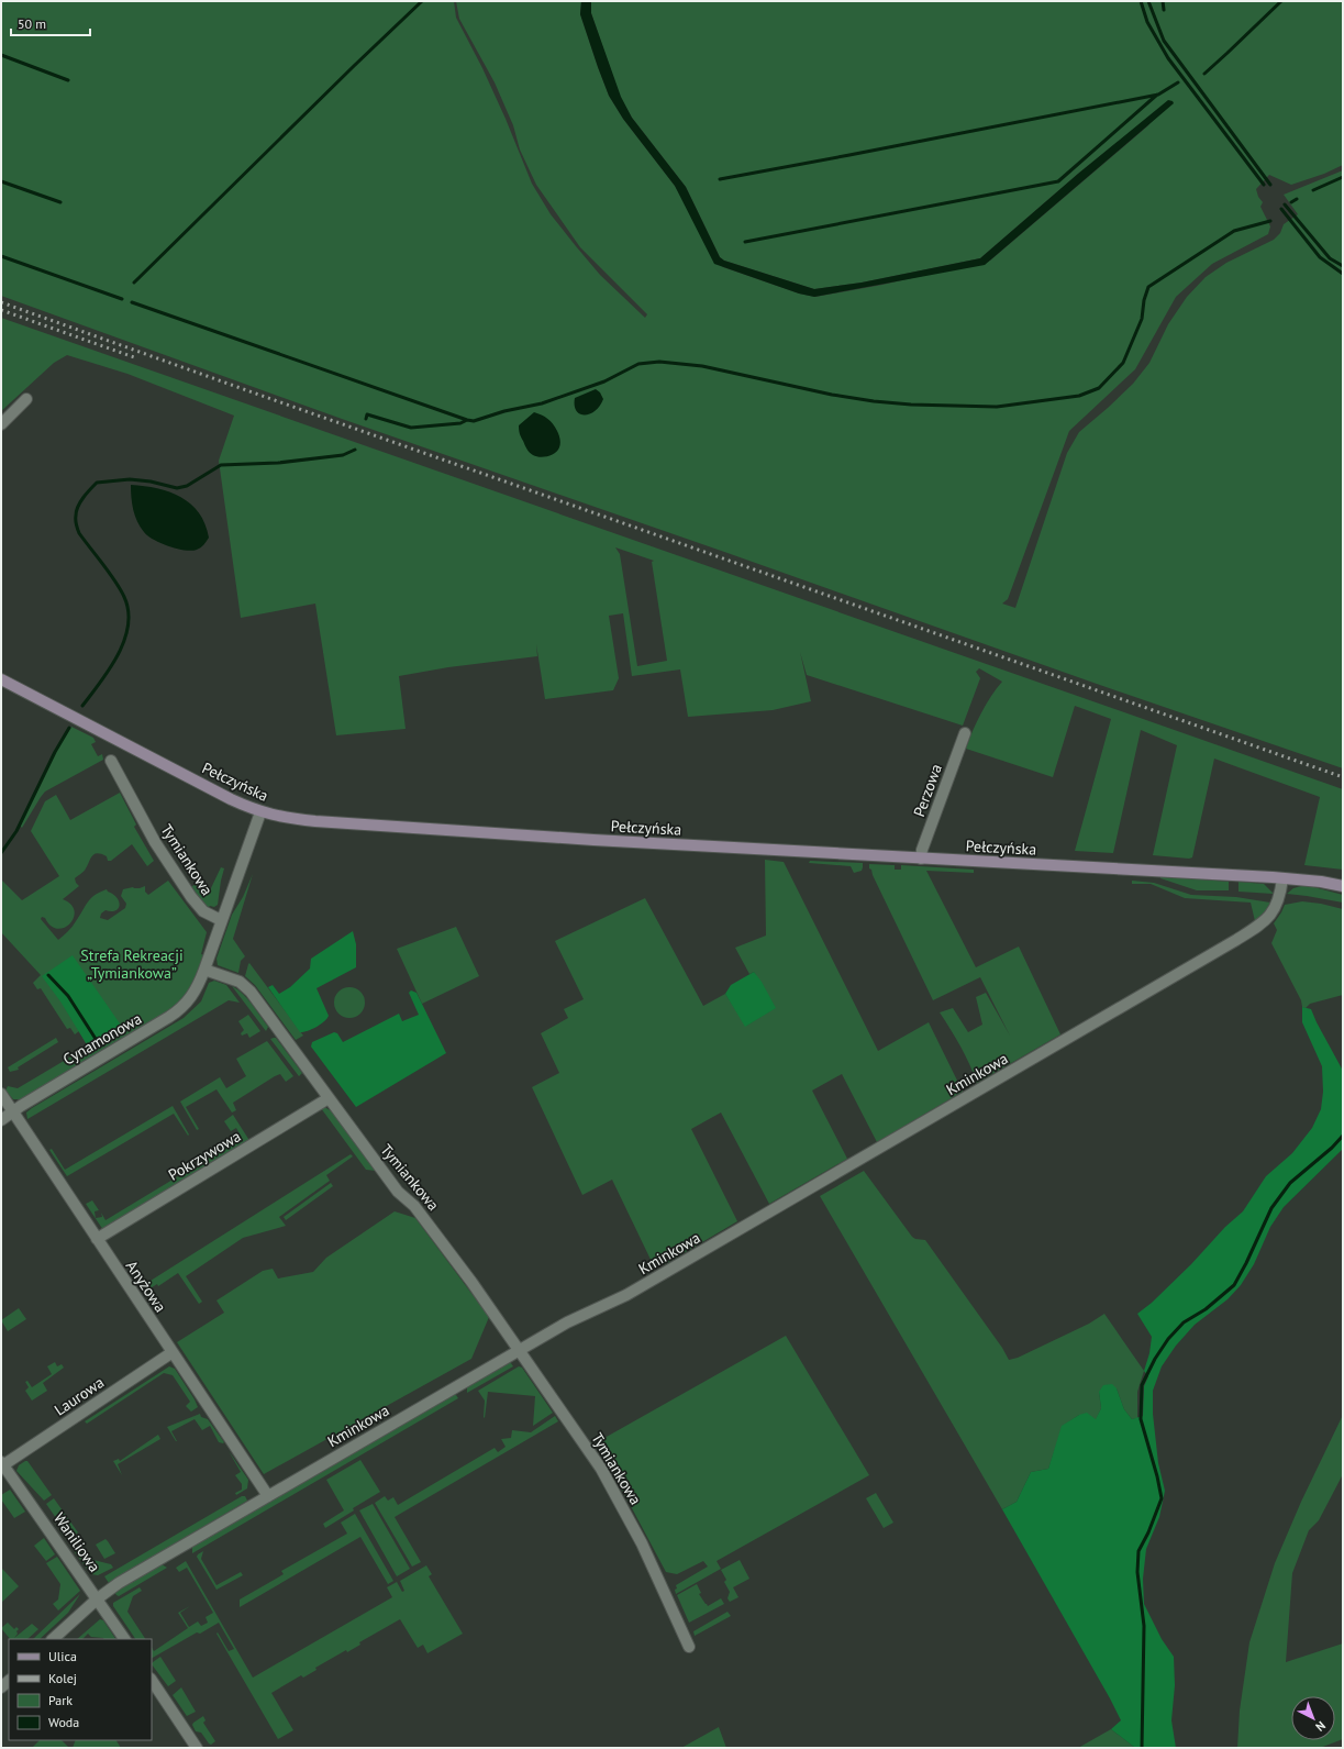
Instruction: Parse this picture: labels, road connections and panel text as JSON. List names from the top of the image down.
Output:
{
  "streets": {
    "main road": ["Pełczyńska"],
    "street": [
      "Perzowa",
      "Tymiankowa",
      "Cynamonowa",
      "Kminkowa",
      "Pokrzywowa",
      "Anyżowa",
      "Laurowa",
      "Waniliowa"
    ]
  },
  "crossings": [
    ["Pełczyńska", "Perzowa"],
    ["Pełczyńska", "Kminkowa"],
    ["Tymiankowa", "Cynamonowa"],
    ["Tymiankowa", "Kminkowa"],
    ["Tymiankowa", "Pokrzywowa"],
    ["Cynamonowa", "Anyżowa"],
    ["Kminkowa", "Anyżowa"],
    ["Kminkowa", "Waniliowa"],
    ["Pokrzywowa", "Anyżowa"],
    ["Anyżowa", "Laurowa"],
    ["Laurowa", "Waniliowa"]
  ],
  "parks": ["Strefa Rekreacji „Tymiankowa”"],
  "legend": [
    "Ulica",
    "Kolej",
    "Park",
    "Woda"
  ],
  "scale_bar": "50 m",
  "north": "bottom right"
}
